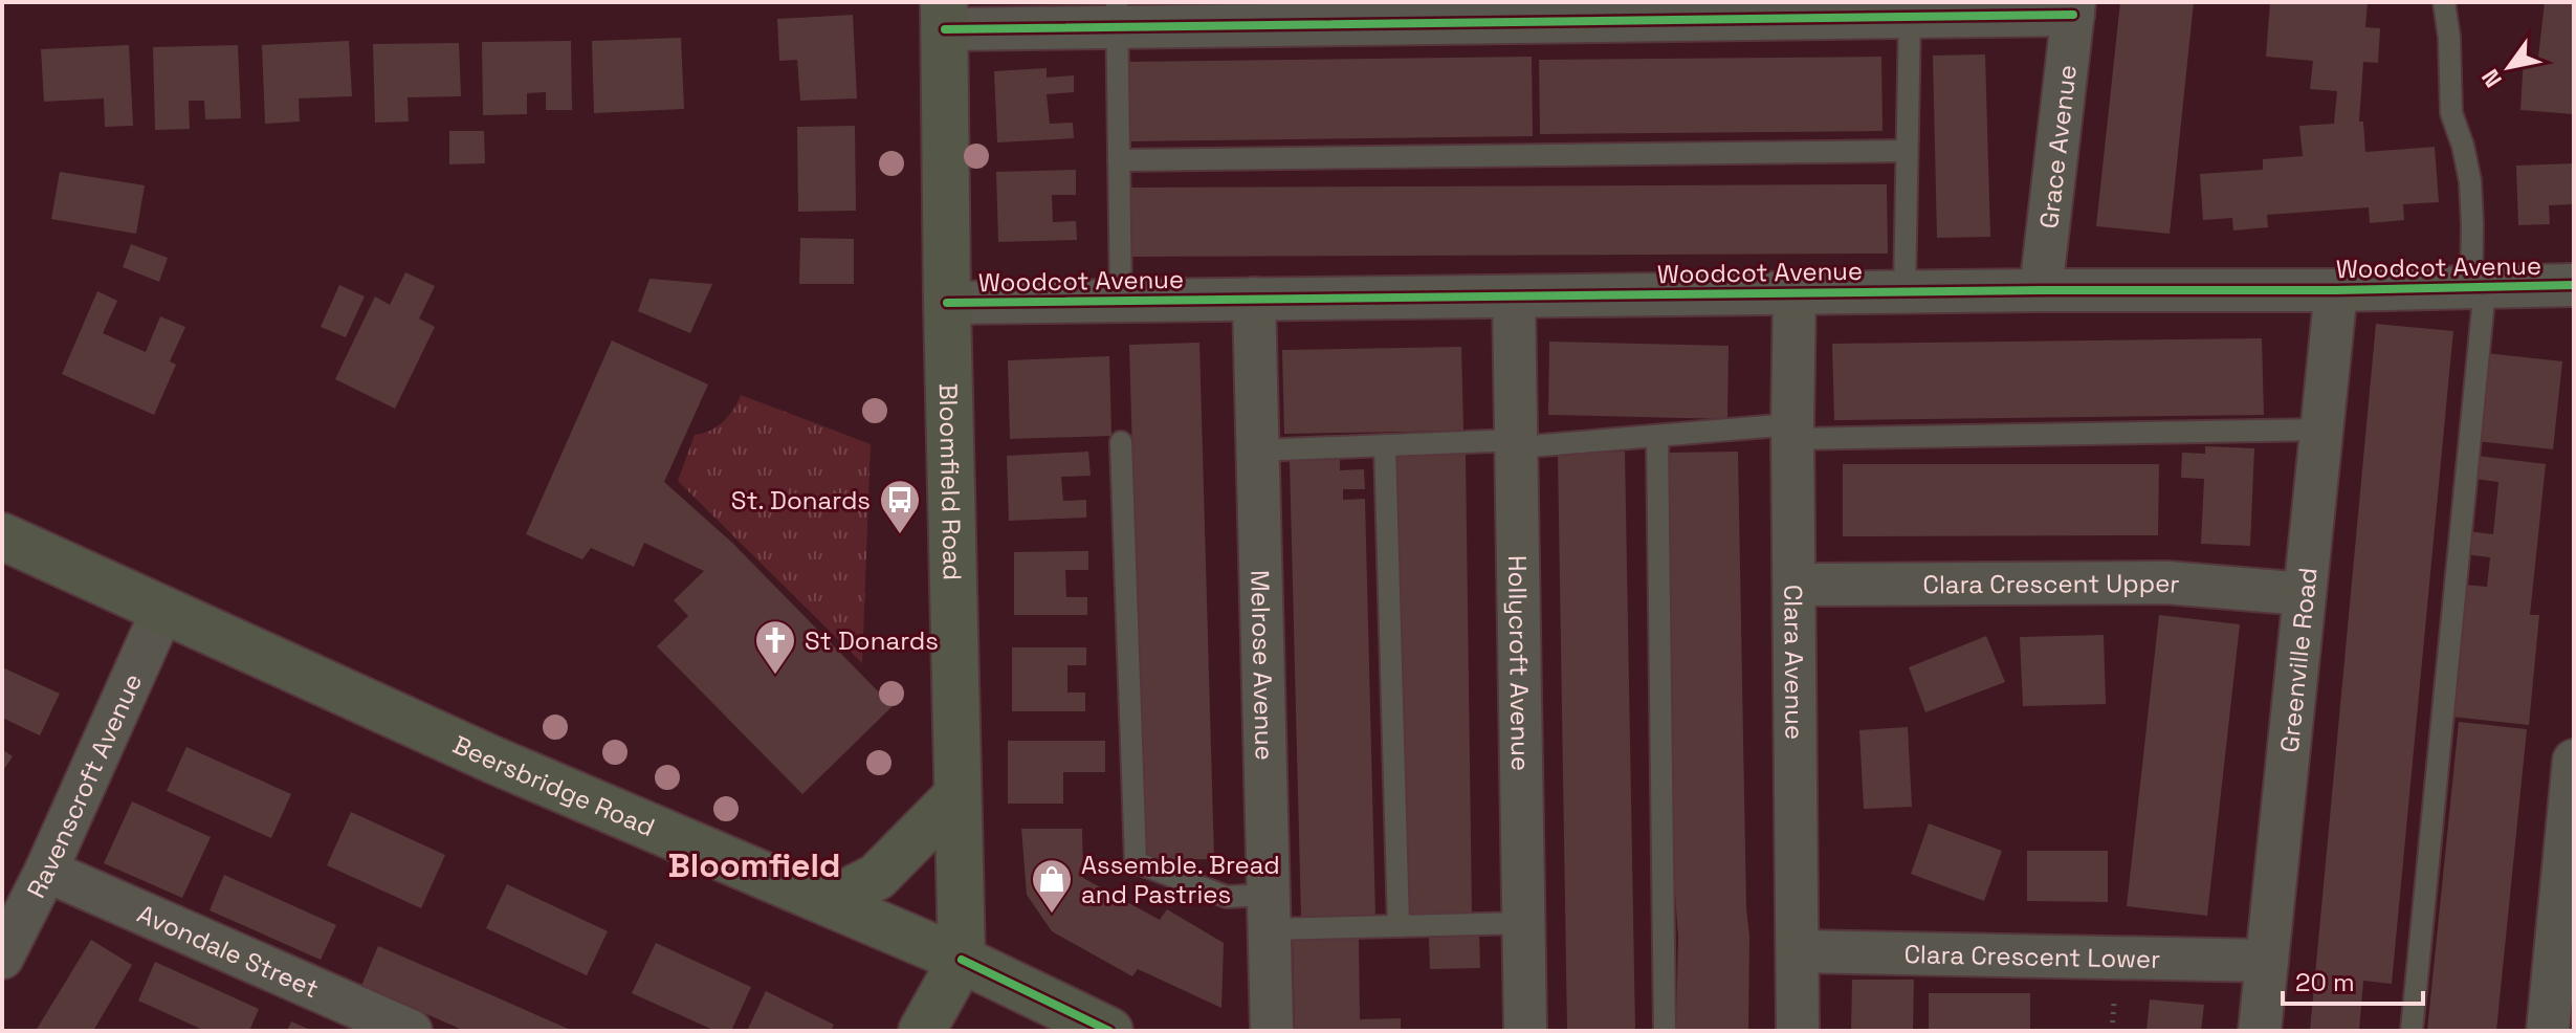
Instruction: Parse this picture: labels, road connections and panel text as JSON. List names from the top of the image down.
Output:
{
  "streets": {
    "main road": ["Bloomfield Road", "Beersbridge Road"],
    "street": [
      "Grace Avenue",
      "Woodcot Avenue",
      "Clara Crescent Upper",
      "Greenville Road",
      "Clara Avenue",
      "Hollycroft Avenue",
      "Melrose Avenue",
      "Ravenscroft Avenue",
      "Avondale Street",
      "Clara Crescent Lower"
    ]
  },
  "crossings": [
    ["Grace Avenue", "Woodcot Avenue"],
    ["Woodcot Avenue", "Bloomfield Road"],
    ["Woodcot Avenue", "Greenville Road"],
    ["Woodcot Avenue", "Clara Avenue"],
    ["Woodcot Avenue", "Hollycroft Avenue"],
    ["Woodcot Avenue", "Melrose Avenue"],
    ["Bloomfield Road", "Beersbridge Road"],
    ["Clara Crescent Upper", "Greenville Road"],
    ["Clara Crescent Upper", "Clara Avenue"],
    ["Greenville Road", "Clara Crescent Lower"],
    ["Clara Avenue", "Clara Crescent Lower"],
    ["Ravenscroft Avenue", "Beersbridge Road"],
    ["Ravenscroft Avenue", "Avondale Street"]
  ],
  "districts": ["Bloomfield"],
  "places": {
    "bus stop": ["St. Donards"],
    "church": ["St Donards"],
    "shop": ["Assemble. Bread and Pastries"]
  },
  "scale_bar": "20 m",
  "north": "bottom left"
}
